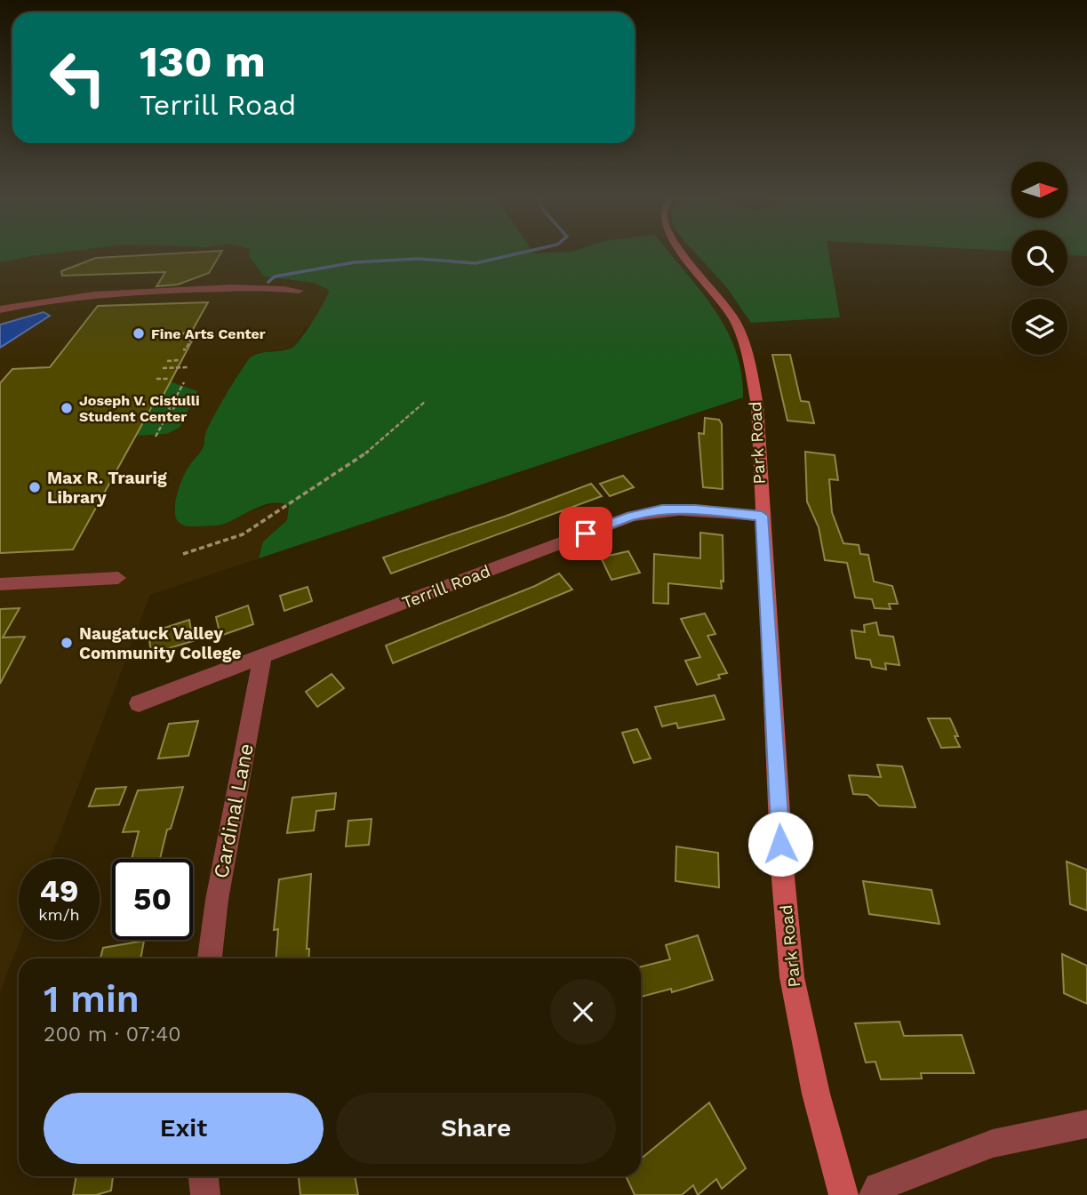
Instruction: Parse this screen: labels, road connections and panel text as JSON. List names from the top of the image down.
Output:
{
  "streets": {
    "main road": ["Park Road"],
    "street": ["Terrill Road", "Cardinal Lane"]
  },
  "crossings": [
    ["Park Road", "Terrill Road"],
    ["Terrill Road", "Cardinal Lane"]
  ],
  "places": [
    "Fine Arts Center",
    "Joseph V. Cistulli Student Center",
    "Max R. Traurig Library",
    "Naugatuck Valley Community College"
  ],
  "north": "right",
  "page": {
    "turn": ["130 m", "Terrill Road"],
    "speed": "49 km/h",
    "limit": "50",
    "heading": ["1 min", "200 m · 07:40"],
    "buttons": ["Exit", "Share"]
  }
}
